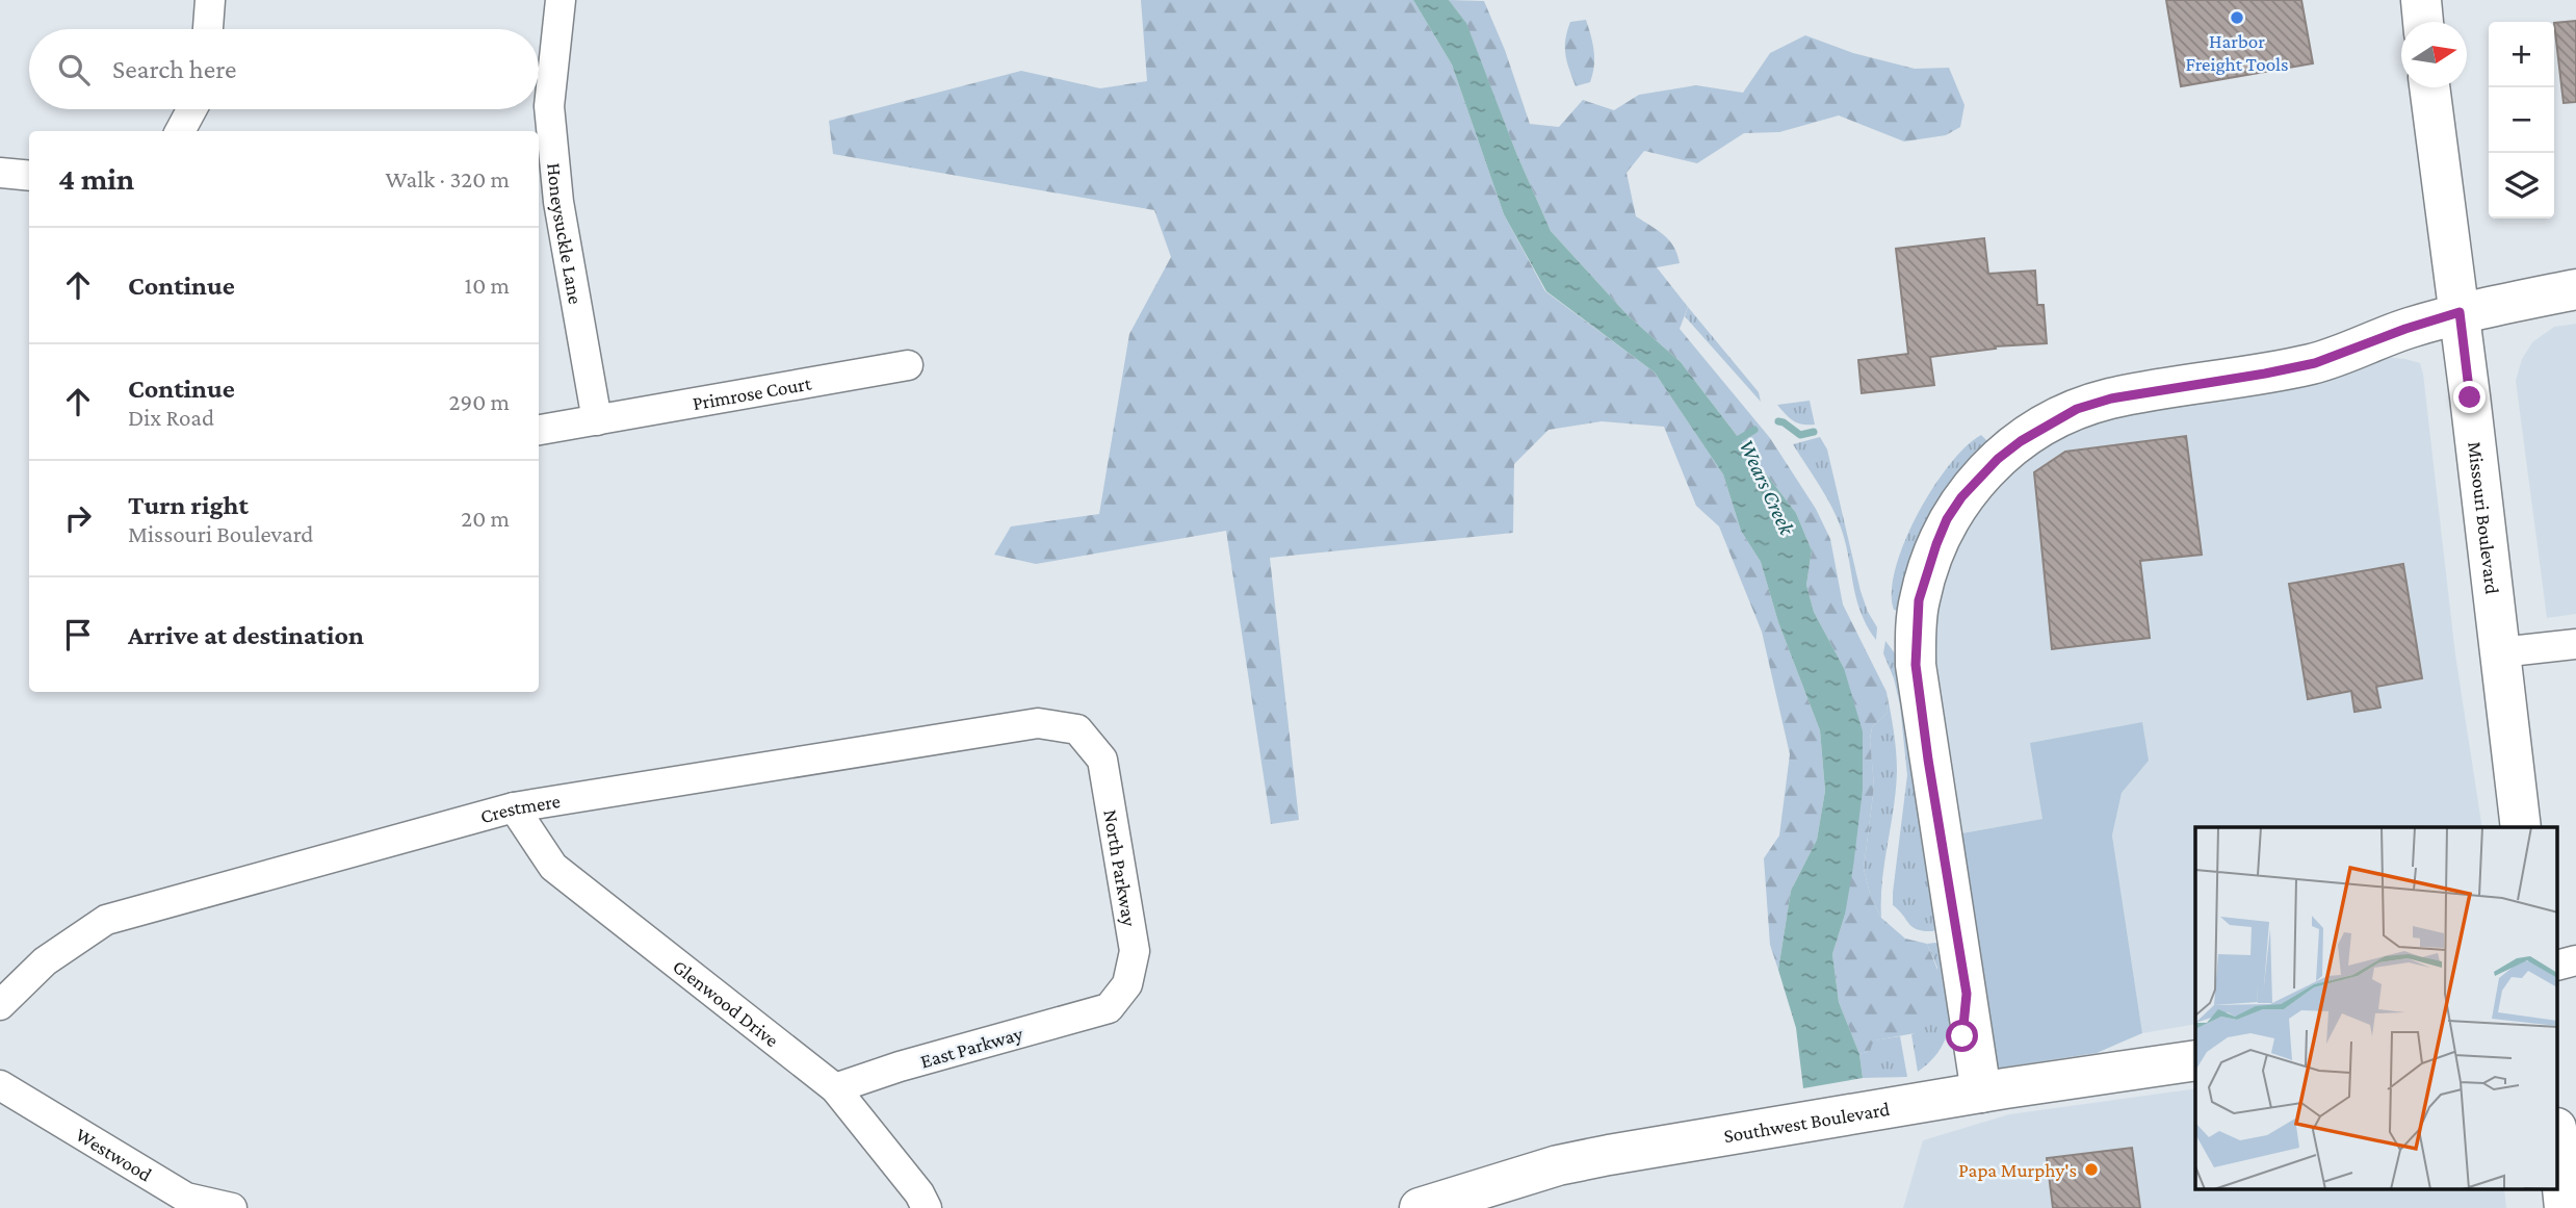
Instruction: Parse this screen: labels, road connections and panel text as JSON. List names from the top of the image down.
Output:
{
  "streets": {
    "main road": ["Missouri Boulevard", "Southwest Boulevard"],
    "street": [
      "Honeysuckle Lane",
      "Primrose Court",
      "Crestmere",
      "North Parkway",
      "Glenwood Drive",
      "East Parkway",
      "Westwood"
    ]
  },
  "crossings": [
    ["Honeysuckle Lane", "Primrose Court"],
    ["Crestmere", "North Parkway"],
    ["Crestmere", "Glenwood Drive"],
    ["North Parkway", "East Parkway"],
    ["Glenwood Drive", "East Parkway"]
  ],
  "water": ["Wears Creek"],
  "places": ["Harbor Freight Tools", "Papa Murphy's"],
  "north": "right",
  "page": {
    "map_buttons": ["+", "−"],
    "search": "Search here",
    "heading": ["4 min", "Walk · 320 m"],
    "list": [
      ["Continue", "10 m"],
      ["Continue", "Dix Road", "290 m"],
      ["Turn right", "Missouri Boulevard", "20 m"],
      "Arrive at destination"
    ]
  }
}
